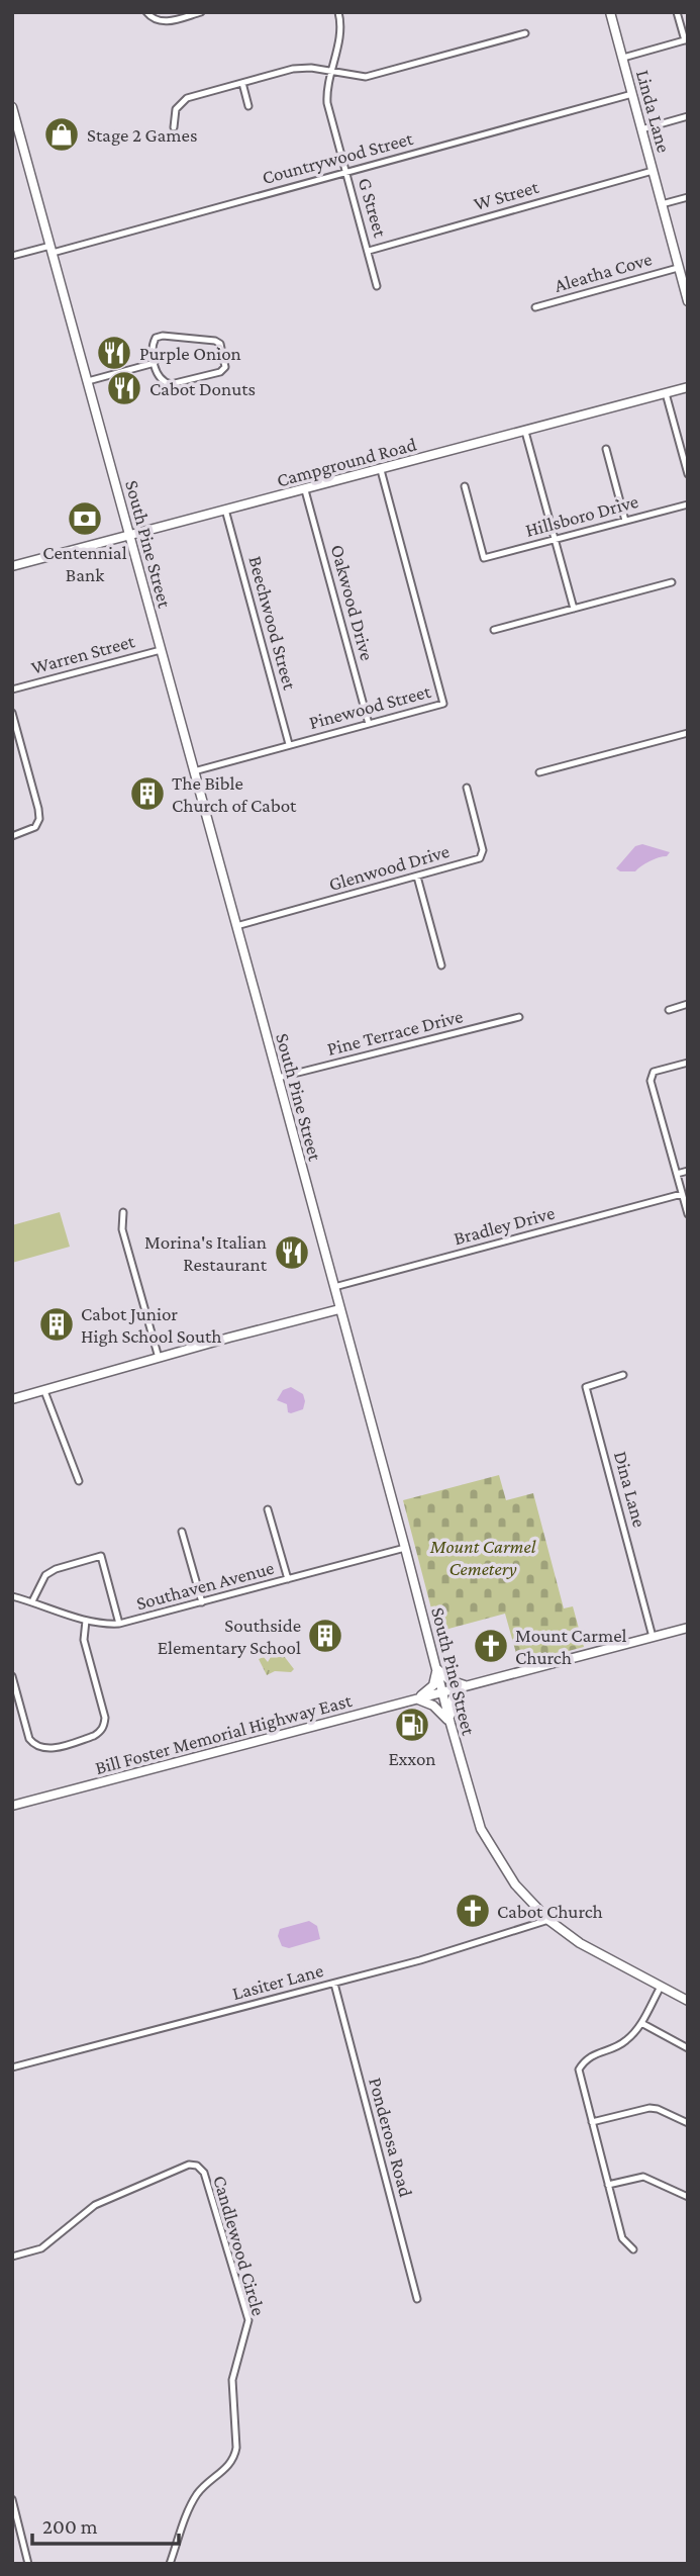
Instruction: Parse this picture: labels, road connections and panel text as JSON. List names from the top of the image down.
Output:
{
  "streets": {
    "main road": [
      "Linda Lane",
      "Campground Road",
      "South Pine Street",
      "Bill Foster Memorial Highway East"
    ],
    "street": [
      "Countrywood Street",
      "W Street",
      "G Street",
      "Aleatha Cove",
      "Hillsboro Drive",
      "Oakwood Drive",
      "Beechwood Street",
      "Warren Street",
      "Pinewood Street",
      "Glenwood Drive",
      "Pine Terrace Drive",
      "Bradley Drive",
      "Dina Lane",
      "Southaven Avenue",
      "Lasiter Lane",
      "Ponderosa Road",
      "Candlewood Circle"
    ]
  },
  "crossings": [
    ["Linda Lane", "Countrywood Street"],
    ["Linda Lane", "W Street"],
    ["Linda Lane", "Aleatha Cove"],
    ["Countrywood Street", "G Street"],
    ["Countrywood Street", "South Pine Street"],
    ["W Street", "G Street"],
    ["Campground Road", "South Pine Street"],
    ["Campground Road", "Oakwood Drive"],
    ["Campground Road", "Beechwood Street"],
    ["Campground Road", "Pinewood Street"],
    ["South Pine Street", "Warren Street"],
    ["South Pine Street", "Pinewood Street"],
    ["South Pine Street", "Glenwood Drive"],
    ["South Pine Street", "Pine Terrace Drive"],
    ["South Pine Street", "Bradley Drive"],
    ["South Pine Street", "Southaven Avenue"],
    ["South Pine Street", "Bill Foster Memorial Highway East"],
    ["South Pine Street", "Lasiter Lane"],
    ["Oakwood Drive", "Pinewood Street"],
    ["Beechwood Street", "Pinewood Street"],
    ["Dina Lane", "Bill Foster Memorial Highway East"],
    ["Lasiter Lane", "Ponderosa Road"]
  ],
  "parks": ["Mount Carmel Cemetery"],
  "places": {
    "shop": ["Stage 2 Games"],
    "restaurant": ["Purple Onion", "Cabot Donuts", "Morina's Italian Restaurant"],
    "bank": ["Centennial Bank"],
    "building": ["The Bible Church of Cabot", "Cabot Junior High School South", "Southside Elementary School"],
    "church": ["Mount Carmel Church", "Cabot Church"],
    "fuel station": ["Exxon"]
  },
  "scale_bar": "200 m"
}
